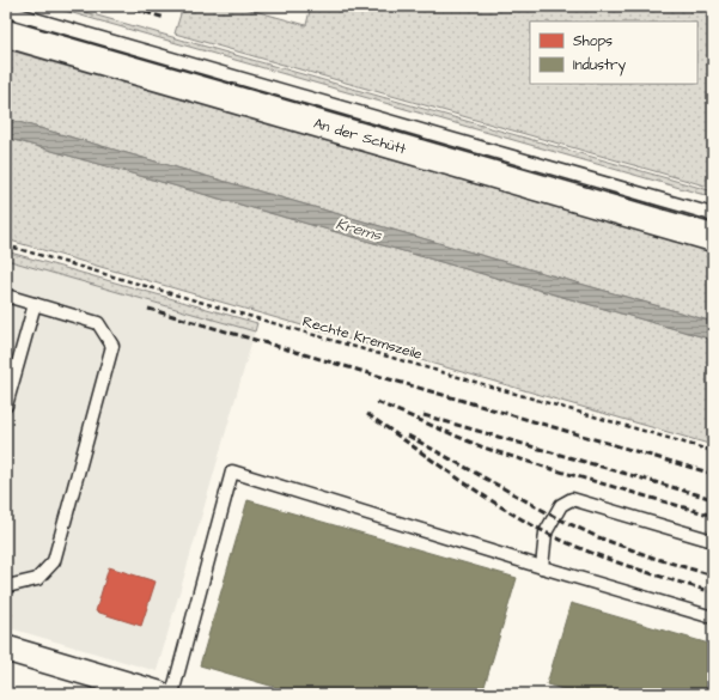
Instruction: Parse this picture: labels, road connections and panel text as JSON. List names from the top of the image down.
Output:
{
  "streets": {
    "street": ["An der Schütt"],
    "path": ["Rechte Kremszeile"]
  },
  "water": ["Krems"],
  "legend": ["Shops", "Industry"]
}
